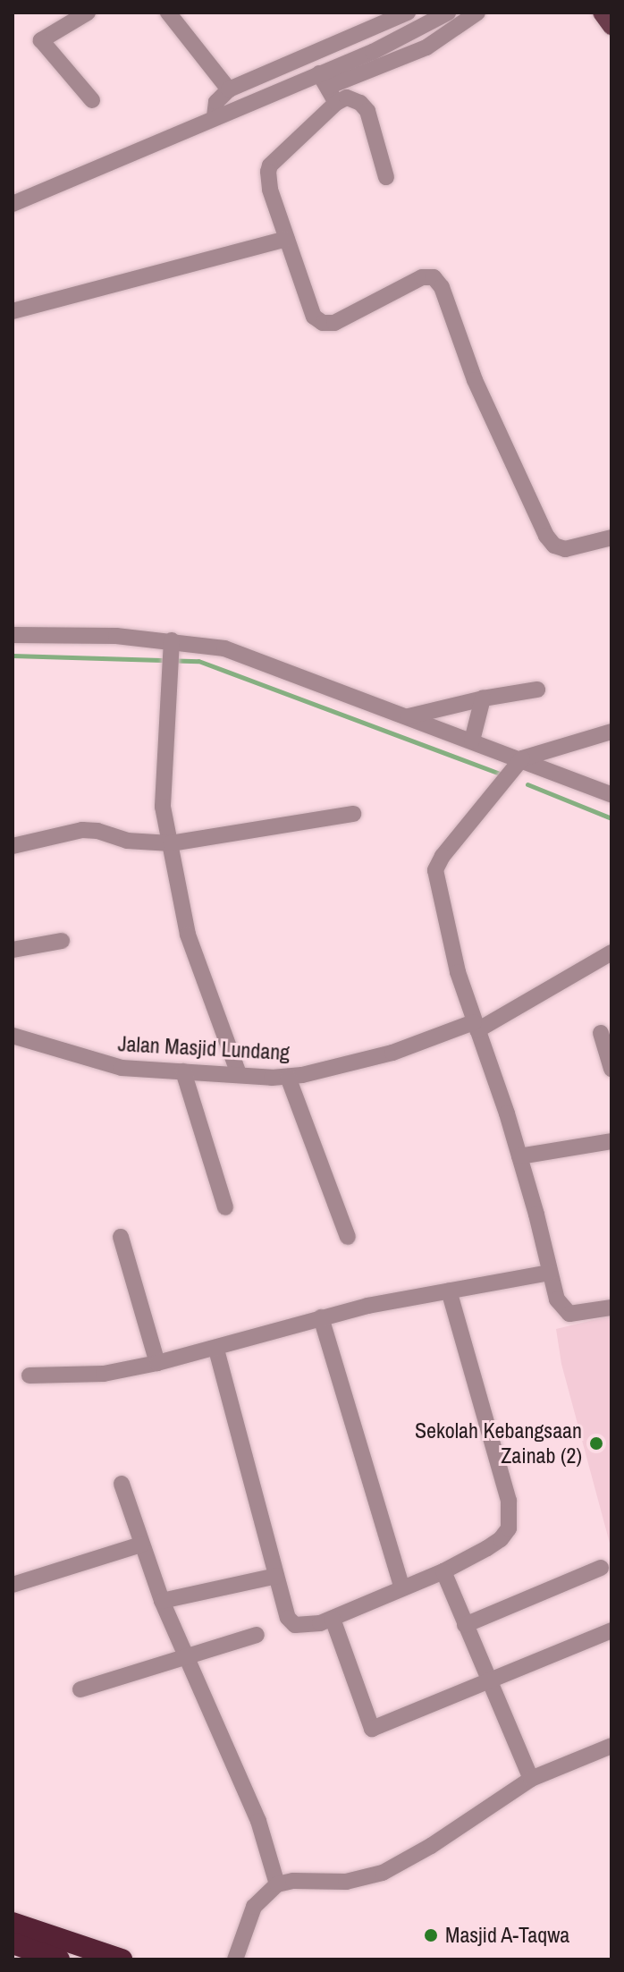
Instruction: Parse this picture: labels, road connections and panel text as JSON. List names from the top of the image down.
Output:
{
  "streets": {
    "street": ["Jalan Masjid Lundang"]
  },
  "places": ["Sekolah Kebangsaan Zainab (2)", "Masjid A-Taqwa"]
}
